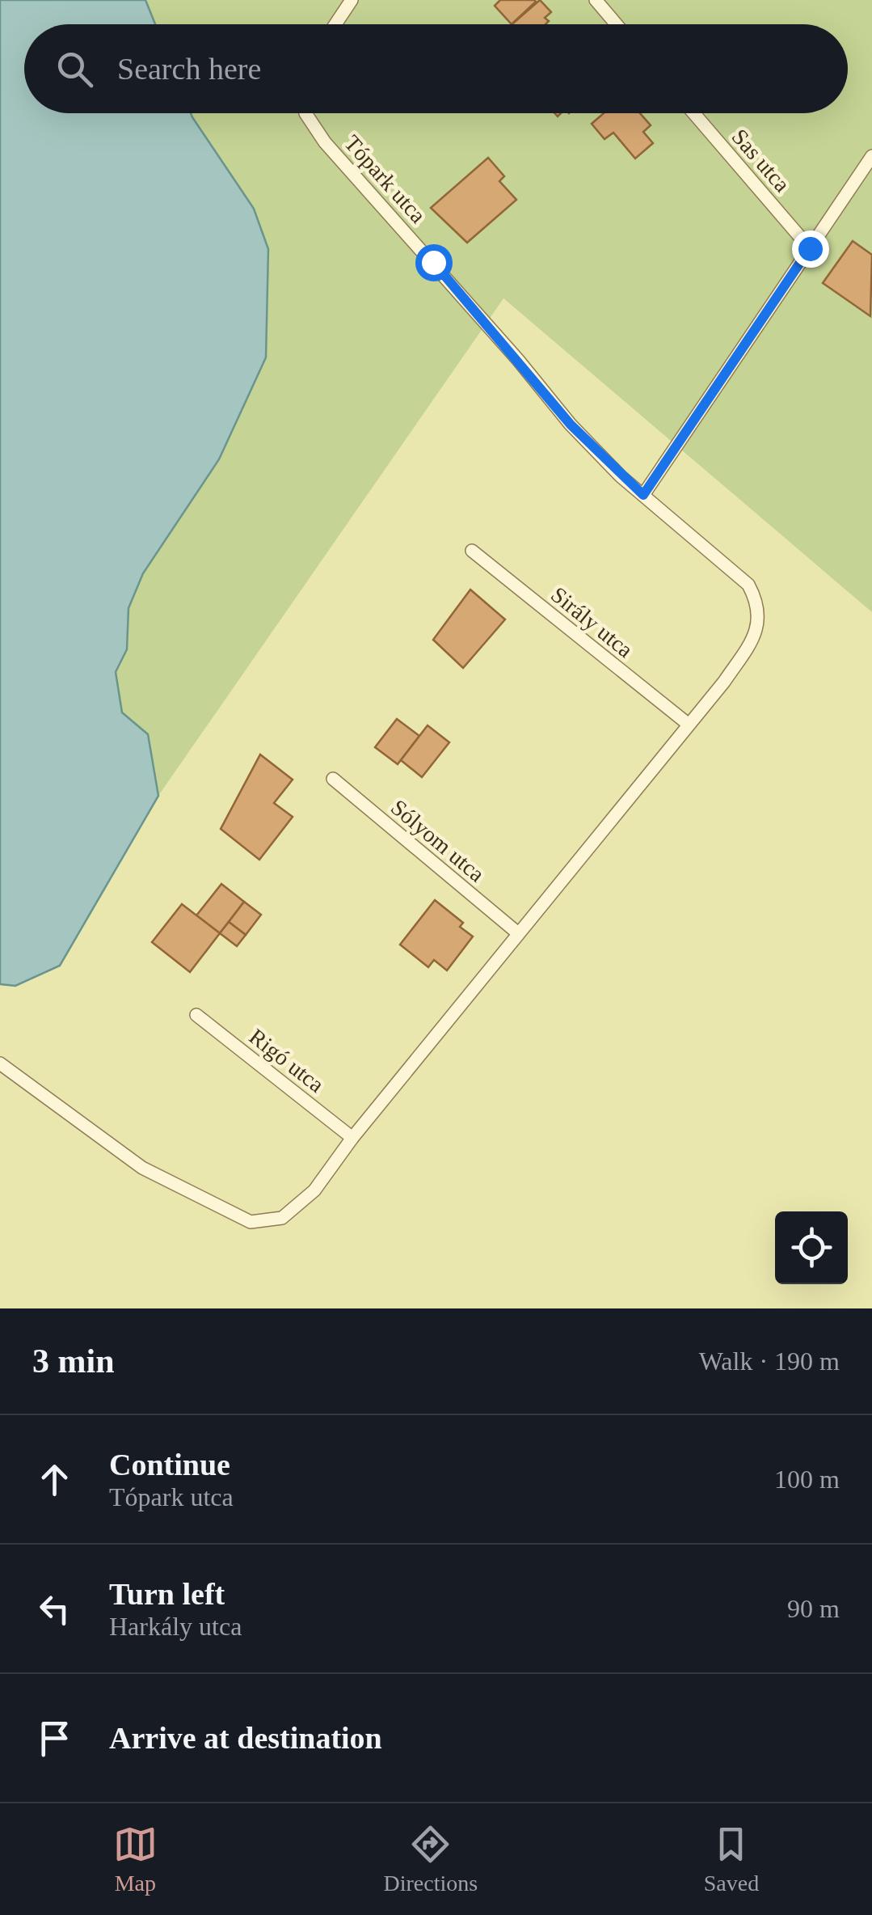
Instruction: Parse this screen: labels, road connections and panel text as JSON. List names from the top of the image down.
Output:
{
  "streets": {
    "lane": [
      "Sas utca",
      "Tópark utca",
      "Sirály utca",
      "Sólyom utca",
      "Rigó utca"
    ]
  },
  "crossings": [
    ["Tópark utca", "Sirály utca"],
    ["Tópark utca", "Sólyom utca"],
    ["Tópark utca", "Rigó utca"]
  ],
  "page": {
    "search": "Search here",
    "heading": ["3 min", "Walk · 190 m"],
    "list": [
      ["Continue", "Tópark utca", "100 m"],
      ["Turn left", "Harkály utca", "90 m"],
      "Arrive at destination"
    ],
    "nav": ["Map", "Directions", "Saved"]
  }
}
